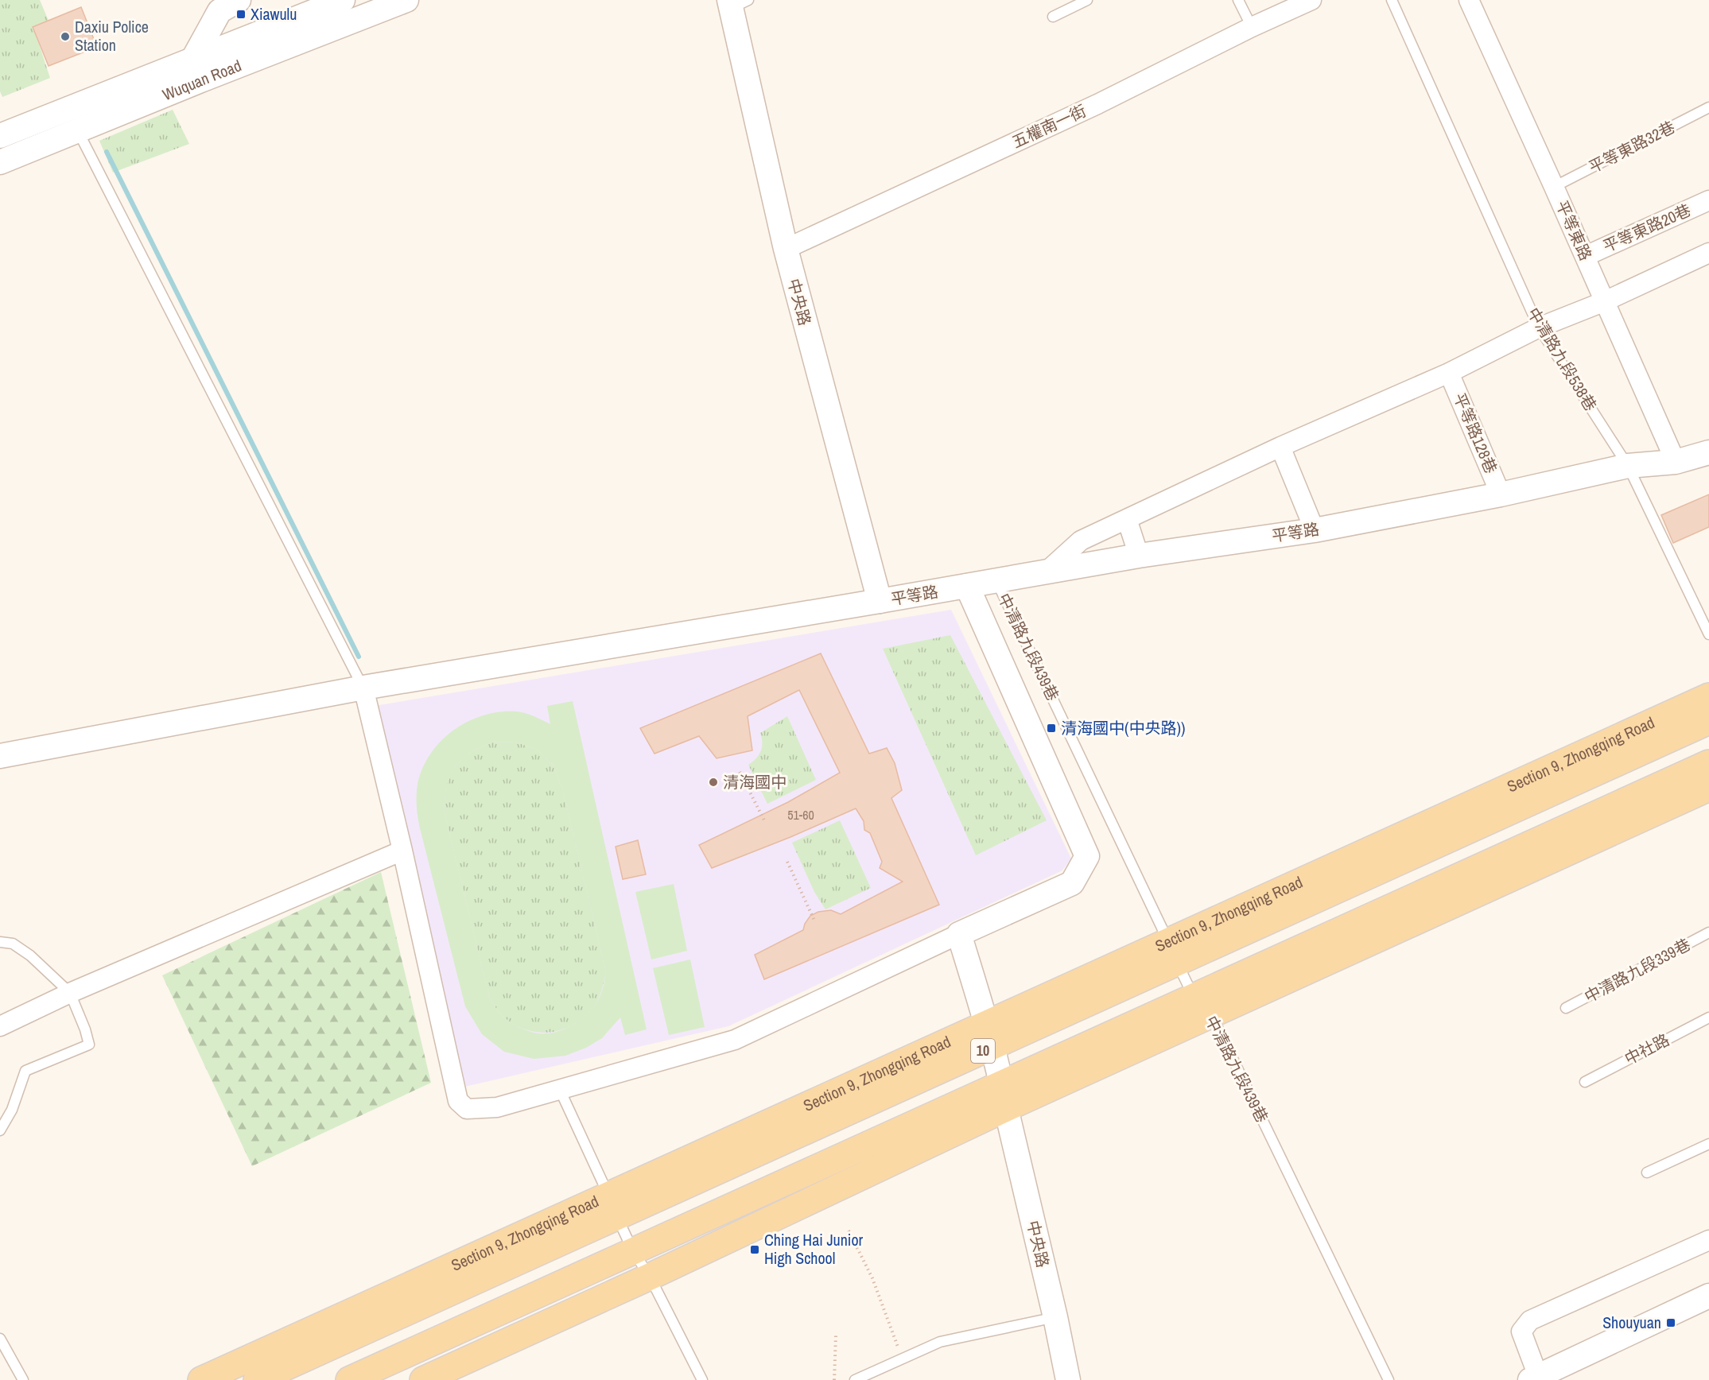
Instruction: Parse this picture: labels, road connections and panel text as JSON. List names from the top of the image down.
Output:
{
  "streets": {
    "main road": ["Section 9, Zhongqing Road", "10"],
    "street": [
      "Wuquan Road",
      "五權南一街",
      "平等東路20巷",
      "平等東路",
      "中央路",
      "平等路128巷",
      "平等路"
    ],
    "lane": [
      "平等東路32巷",
      "中清路九段538巷",
      "中清路九段439巷",
      "中清路九段339巷",
      "中社路"
    ]
  },
  "crossings": [
    ["五權南一街", "中央路"],
    ["平等東路32巷", "平等東路"],
    ["平等東路20巷", "平等東路"],
    ["平等東路", "平等路"],
    ["中央路", "平等路"],
    ["中央路", "Section 9, Zhongqing Road"],
    ["中央路", "10"],
    ["中清路九段538巷", "平等路"],
    ["平等路128巷", "平等路"],
    ["平等路", "中清路九段439巷"],
    ["中清路九段439巷", "Section 9, Zhongqing Road"]
  ],
  "places": {
    "transit": [
      "Xiawulu",
      "清海國中(中央路))",
      "Ching Hai Junior High School",
      "Shouyuan"
    ],
    "other": ["Daxiu Police Station", "清海國中"]
  },
  "house_numbers": ["51-60"]
}
